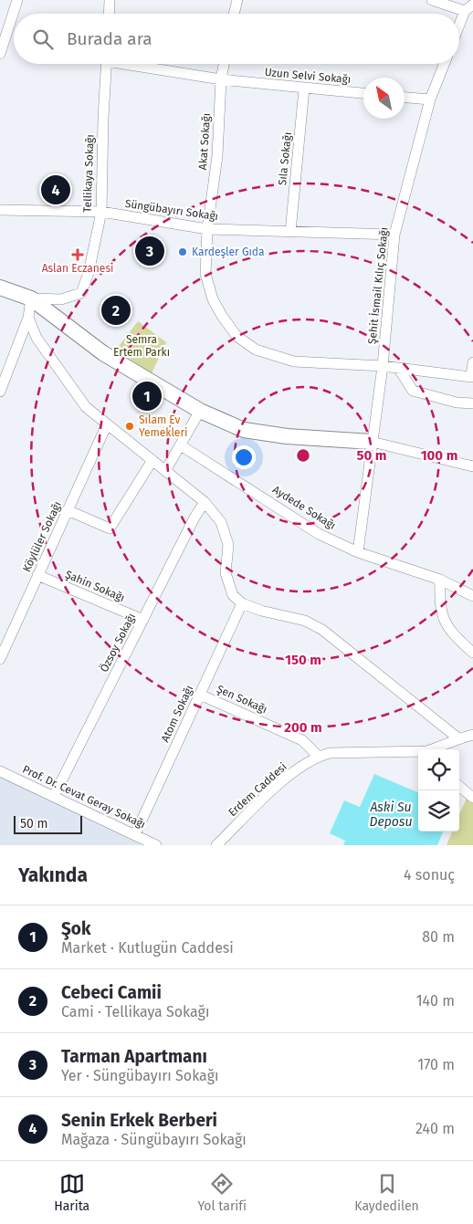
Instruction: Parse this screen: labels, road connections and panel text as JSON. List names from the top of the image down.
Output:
{
  "streets": {
    "street": [
      "Uzun Selvi Sokağı",
      "Akat Sokağı",
      "Sıla Sokağı",
      "Tellikaya Sokağı",
      "Süngübayırı Sokağı",
      "Şehit İsmail Kılıç Sokağı",
      "Aydede Sokağı",
      "Köylüler Sokağı",
      "Şahin Sokağı",
      "Özsoy Sokağı",
      "Şen Sokağı",
      "Atom Sokağı",
      "Erdem Caddesi",
      "Prof. Dr. Cevat Geray Sokağı"
    ]
  },
  "crossings": [
    ["Uzun Selvi Sokağı", "Akat Sokağı"],
    ["Uzun Selvi Sokağı", "Sıla Sokağı"],
    ["Akat Sokağı", "Süngübayırı Sokağı"],
    ["Akat Sokağı", "Şehit İsmail Kılıç Sokağı"],
    ["Sıla Sokağı", "Süngübayırı Sokağı"],
    ["Tellikaya Sokağı", "Süngübayırı Sokağı"],
    ["Süngübayırı Sokağı", "Şehit İsmail Kılıç Sokağı"],
    ["Şehit İsmail Kılıç Sokağı", "Aydede Sokağı"],
    ["Köylüler Sokağı", "Şahin Sokağı"],
    ["Şahin Sokağı", "Özsoy Sokağı"],
    ["Özsoy Sokağı", "Prof. Dr. Cevat Geray Sokağı"],
    ["Şen Sokağı", "Atom Sokağı"],
    ["Şen Sokağı", "Erdem Caddesi"],
    ["Atom Sokağı", "Prof. Dr. Cevat Geray Sokağı"]
  ],
  "water": ["Aski Su Deposu"],
  "parks": ["Semra Ertem Parkı"],
  "places": {
    "other": ["Kardeşler Gıda", "Sılam Ev Yemekleri"],
    "health": ["Aslan Eczanesi"]
  },
  "scale_bar": "50 m",
  "north": "top left",
  "page": {
    "search": "Burada ara",
    "pins": [
      "4",
      "3",
      "2",
      "1"
    ],
    "scale": "50 m",
    "heading": ["Yakında", "4 sonuç"],
    "list": [
      {
        "mark": "1",
        "name": "Şok",
        "note": "Market · Kutlugün Caddesi",
        "value": "80 m"
      },
      {
        "mark": "2",
        "name": "Cebeci Camii",
        "note": "Cami · Tellikaya Sokağı",
        "value": "140 m"
      },
      {
        "mark": "3",
        "name": "Tarman Apartmanı",
        "note": "Yer · Süngübayırı Sokağı",
        "value": "170 m"
      },
      {
        "mark": "4",
        "name": "Senin Erkek Berberi",
        "note": "Mağaza · Süngübayırı Sokağı",
        "value": "240 m"
      }
    ],
    "nav": ["Harita", "Yol tarifi", "Kaydedilen"]
  },
  "rings": [
    "50 m",
    "100 m",
    "150 m",
    "200 m"
  ]
}
